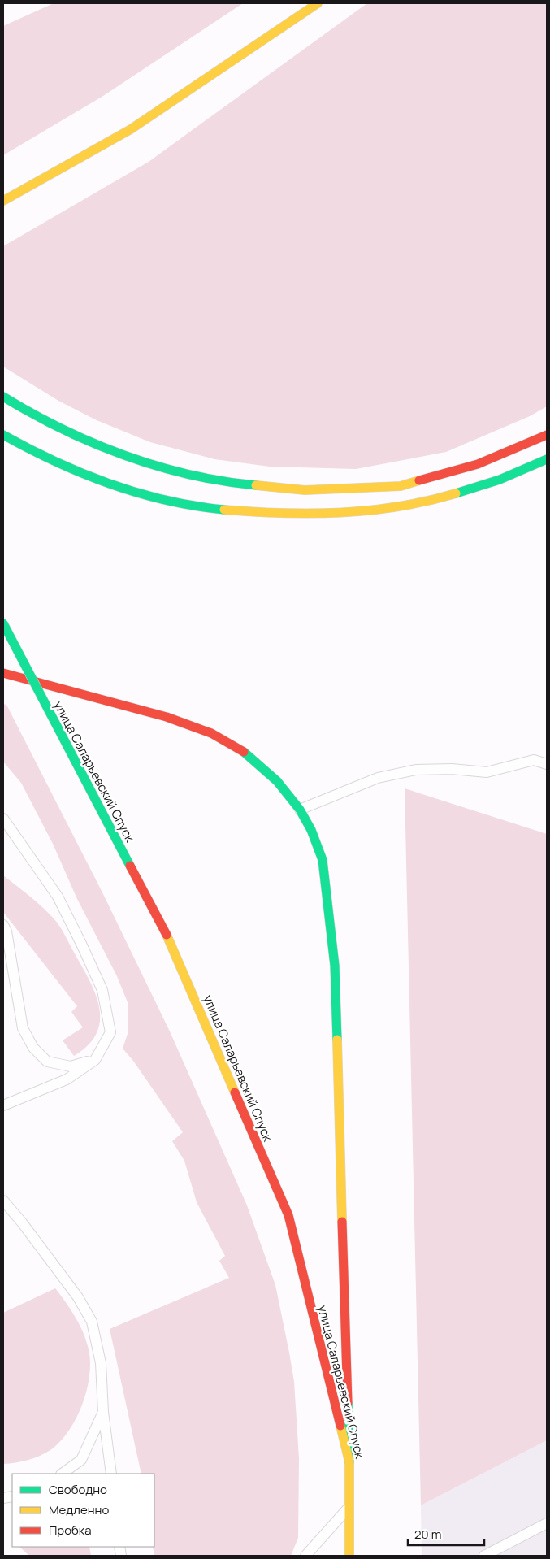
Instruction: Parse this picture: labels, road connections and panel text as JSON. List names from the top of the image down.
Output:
{
  "streets": {
    "street": ["улица Саларьевский Спуск"]
  },
  "legend": ["Свободно", "Медленно", "Пробка"],
  "scale_bar": "20 m"
}
